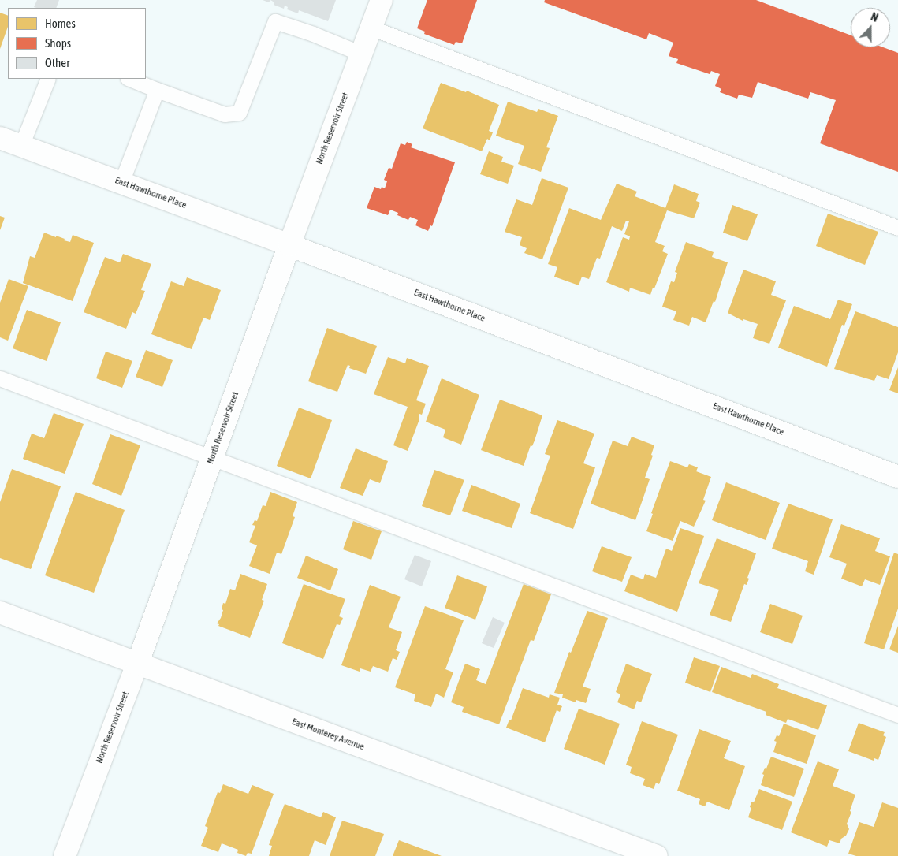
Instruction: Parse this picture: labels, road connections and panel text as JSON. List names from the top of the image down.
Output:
{
  "streets": {
    "street": ["North Reservoir Street", "East Hawthorne Place", "East Monterey Avenue"]
  },
  "crossings": [
    ["North Reservoir Street", "East Hawthorne Place"],
    ["North Reservoir Street", "East Monterey Avenue"]
  ],
  "legend": ["Homes", "Shops", "Other"],
  "north": "top"
}
